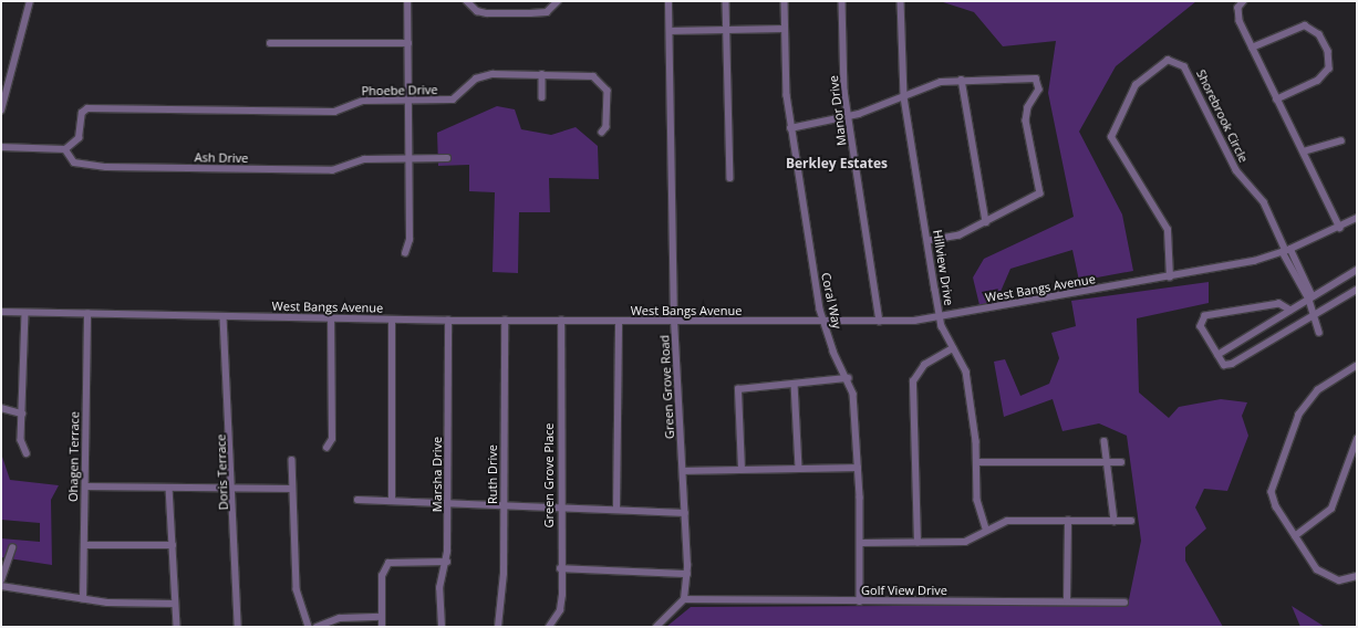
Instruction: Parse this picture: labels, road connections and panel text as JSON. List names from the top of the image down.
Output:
{
  "streets": {
    "street": [
      "Phoebe Drive",
      "Manor Drive",
      "Shorebrook Circle",
      "Ash Drive",
      "Hillview Drive",
      "West Bangs Avenue",
      "Coral Way",
      "Green Grove Road",
      "Ohagen Terrace",
      "Doris Terrace",
      "Marsha Drive",
      "Ruth Drive",
      "Green Grove Place",
      "Golf View Drive"
    ]
  },
  "crossings": [
    ["Phoebe Drive", "Ash Drive"],
    ["Manor Drive", "West Bangs Avenue"],
    ["Shorebrook Circle", "West Bangs Avenue"],
    ["Hillview Drive", "West Bangs Avenue"],
    ["West Bangs Avenue", "Coral Way"],
    ["West Bangs Avenue", "Green Grove Road"],
    ["West Bangs Avenue", "Ohagen Terrace"],
    ["West Bangs Avenue", "Doris Terrace"],
    ["West Bangs Avenue", "Marsha Drive"],
    ["West Bangs Avenue", "Ruth Drive"],
    ["West Bangs Avenue", "Green Grove Place"],
    ["Coral Way", "Golf View Drive"],
    ["Green Grove Road", "Golf View Drive"]
  ],
  "districts": ["Berkley Estates"]
}
